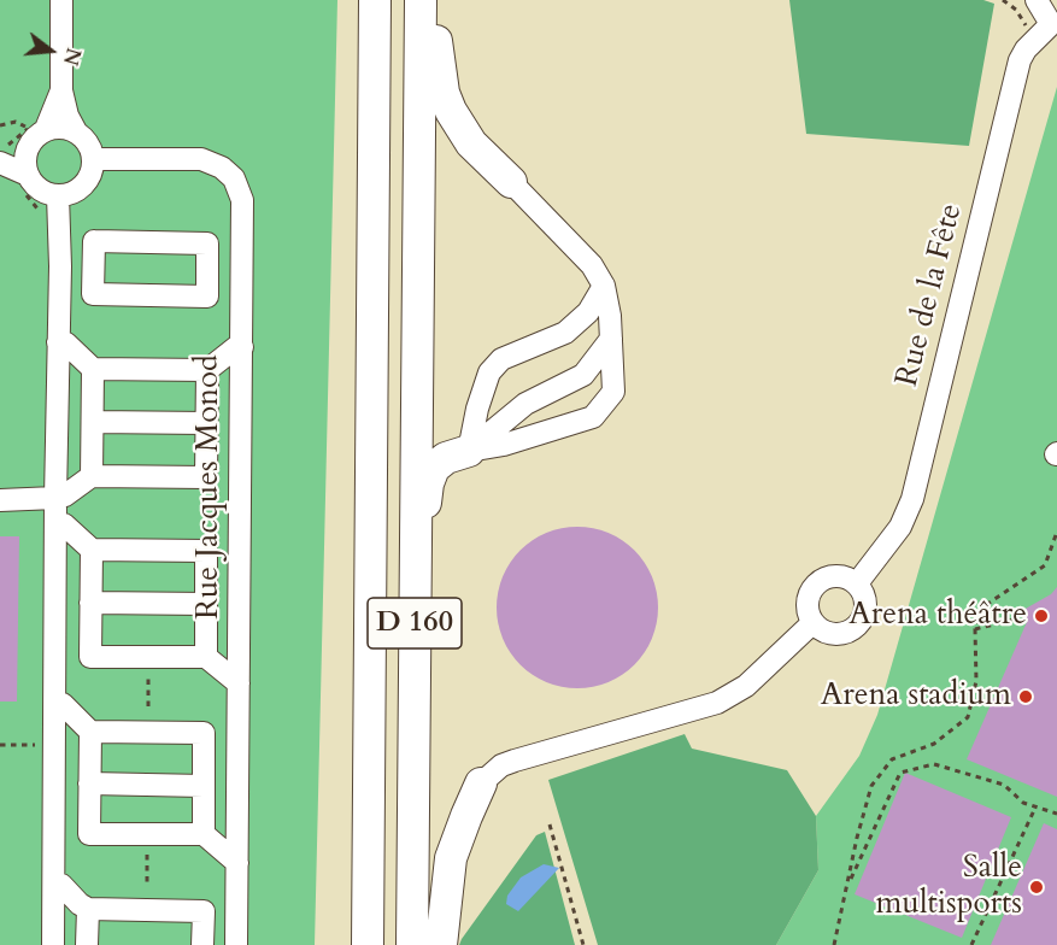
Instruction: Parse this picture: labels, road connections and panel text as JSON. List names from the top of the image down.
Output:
{
  "streets": {
    "highway": ["D 160"],
    "street": ["Rue de la Fête", "Rue Jacques Monod"]
  },
  "places": ["Arena théâtre", "Arena stadium", "Salle multisports"],
  "north": "right"
}
